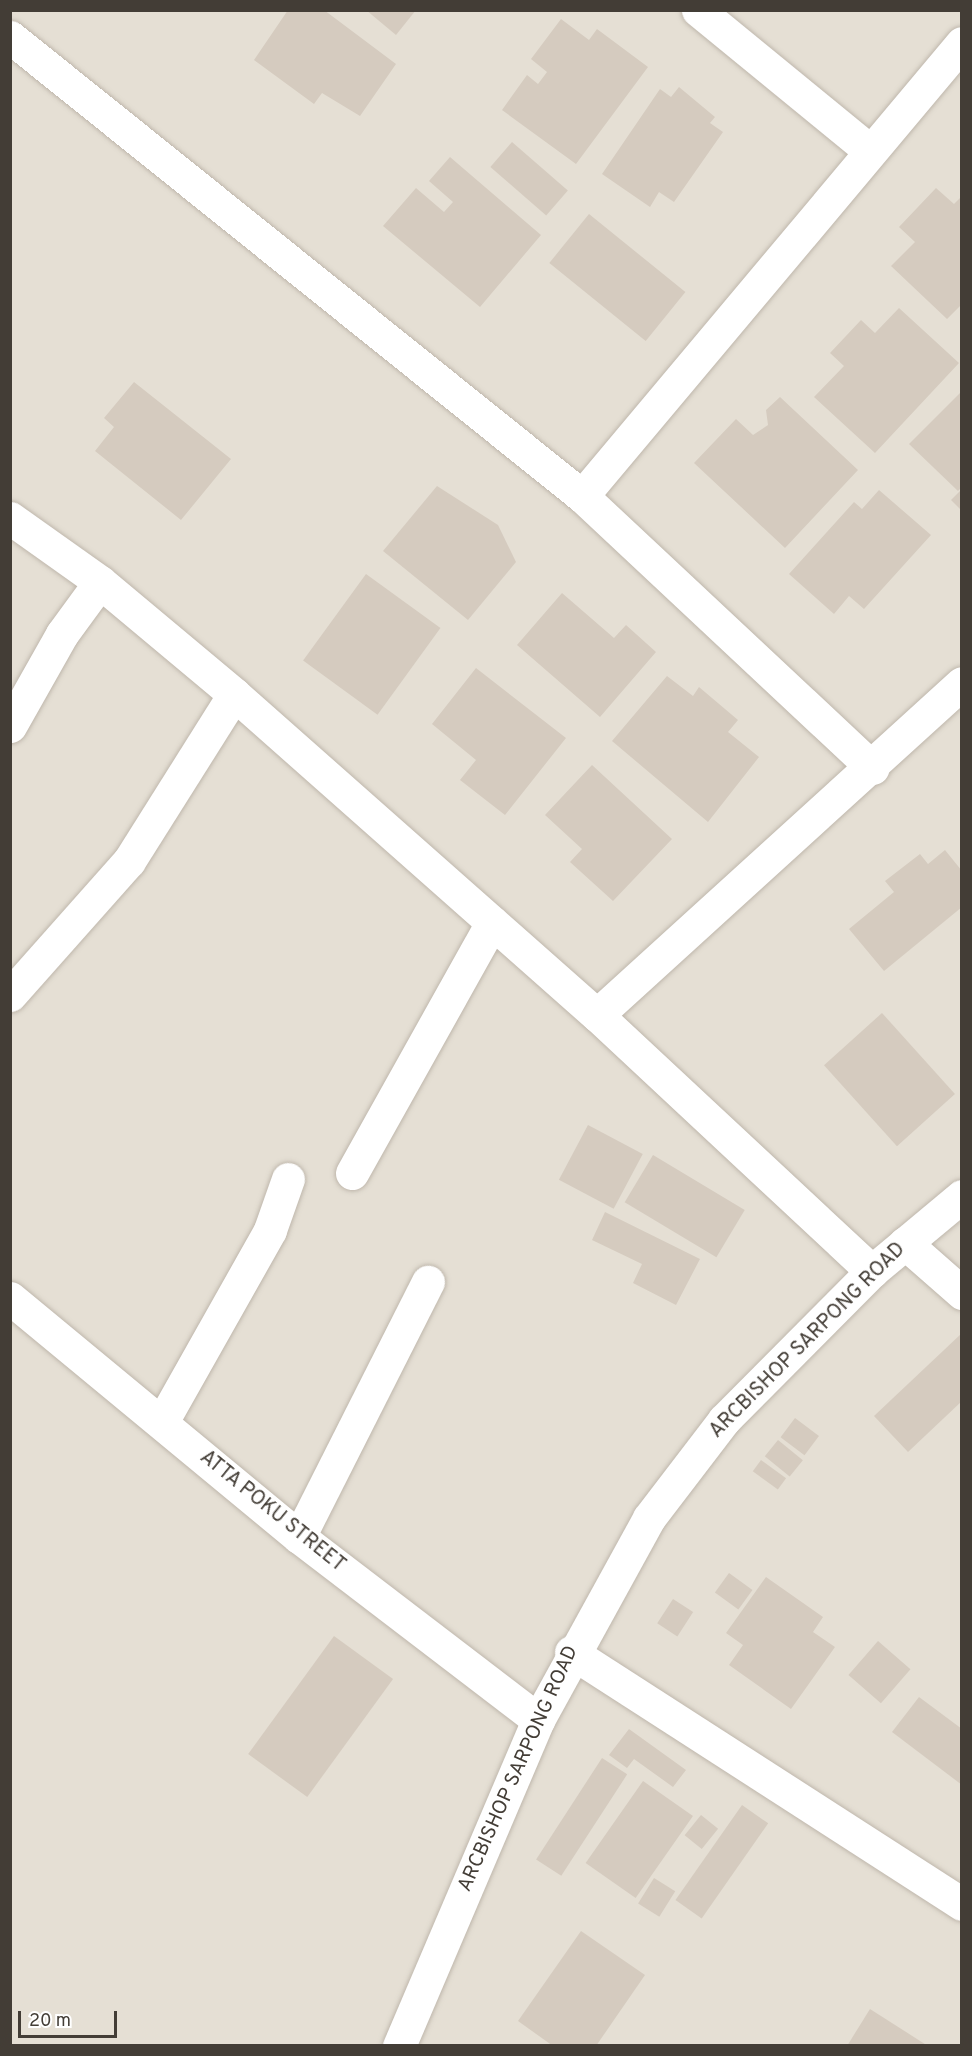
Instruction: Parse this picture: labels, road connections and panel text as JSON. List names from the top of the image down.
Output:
{
  "streets": {
    "street": ["ARCBISHOP SARPONG ROAD", "ATTA POKU STREET"]
  },
  "crossings": [
    ["ARCBISHOP SARPONG ROAD", "ATTA POKU STREET"]
  ],
  "scale_bar": "20 m"
}
